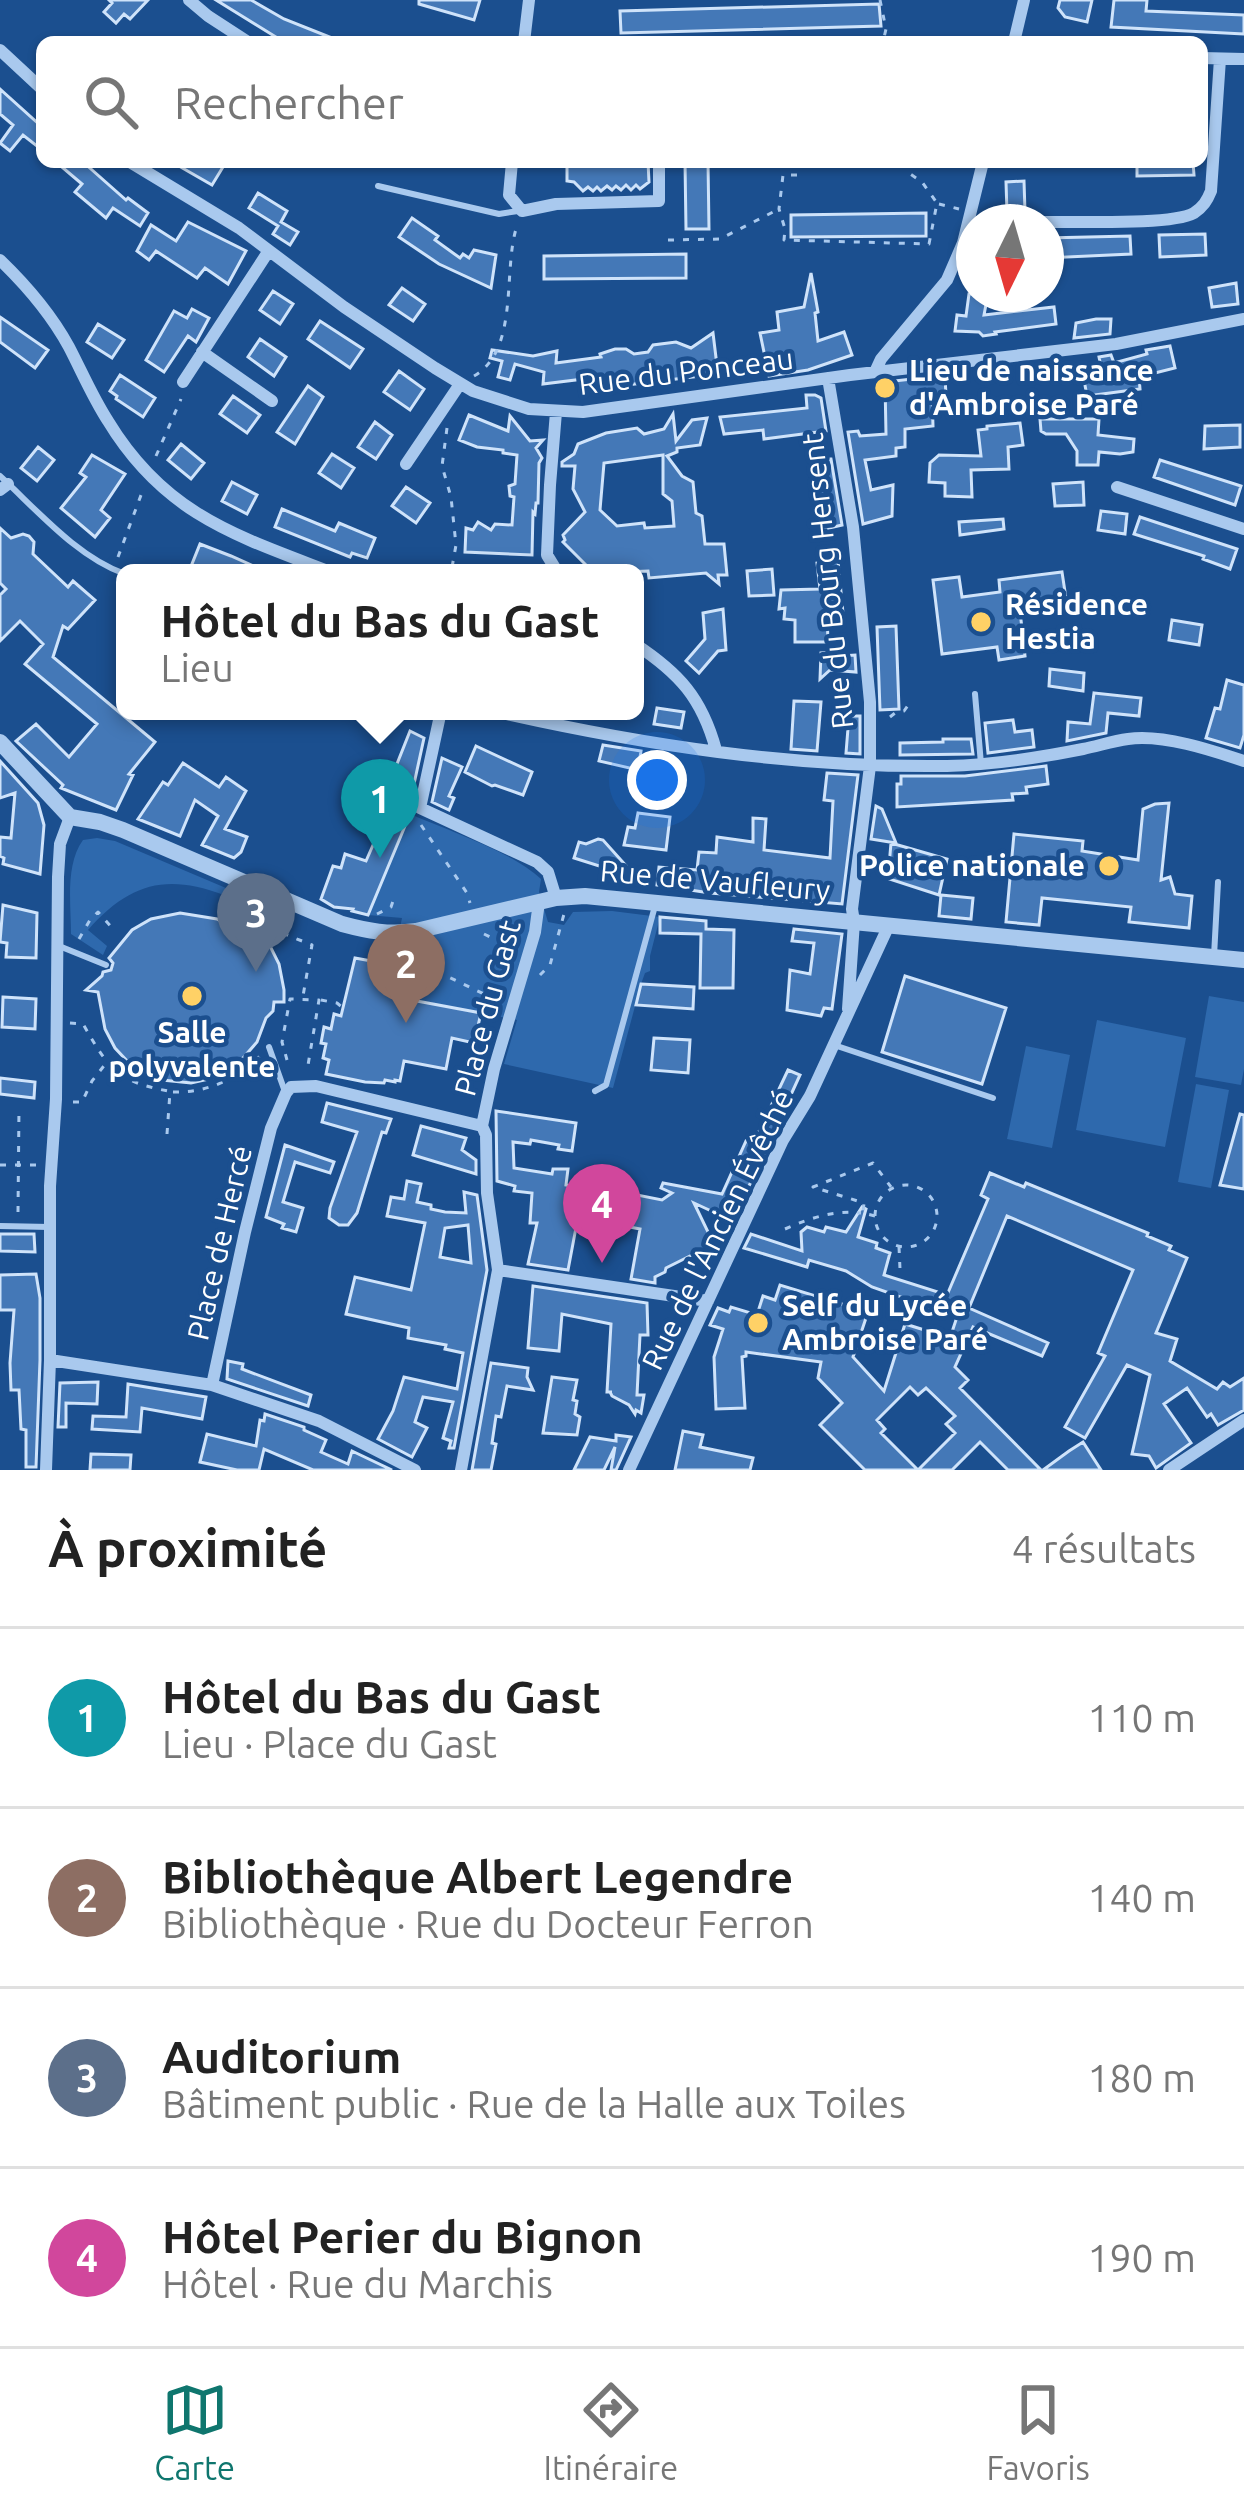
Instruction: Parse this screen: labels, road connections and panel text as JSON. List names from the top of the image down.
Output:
{
  "streets": {
    "street": [
      "Rue du Ponceau",
      "Rue du Bourg Hersent",
      "Rue de Vaufleury",
      "Place du Gast",
      "Rue de l'Ancien Évêché",
      "Place de Hercé"
    ]
  },
  "crossings": [
    ["Rue du Ponceau", "Rue du Bourg Hersent"],
    ["Rue du Bourg Hersent", "Rue de Vaufleury"],
    ["Rue du Bourg Hersent", "Rue de l'Ancien Évêché"],
    ["Rue de Vaufleury", "Place du Gast"],
    ["Rue de Vaufleury", "Rue de l'Ancien Évêché"]
  ],
  "places": [
    "Lieu de naissance d'Ambroise Paré",
    "Résidence Hestia",
    "Police nationale",
    "Salle polyvalente",
    "Self du Lycée Ambroise Paré"
  ],
  "north": "bottom",
  "page": {
    "search": "Rechercher",
    "popup": ["Hôtel du Bas du Gast", "Lieu"],
    "pins": [
      "1",
      "3",
      "2",
      "4"
    ],
    "heading": ["À proximité", "4 résultats"],
    "list": [
      {
        "mark": "1",
        "name": "Hôtel du Bas du Gast",
        "note": "Lieu · Place du Gast",
        "value": "110 m"
      },
      {
        "mark": "2",
        "name": "Bibliothèque Albert Legendre",
        "note": "Bibliothèque · Rue du Docteur Ferron",
        "value": "140 m"
      },
      {
        "mark": "3",
        "name": "Auditorium",
        "note": "Bâtiment public · Rue de la Halle aux Toiles",
        "value": "180 m"
      },
      {
        "mark": "4",
        "name": "Hôtel Perier du Bignon",
        "note": "Hôtel · Rue du Marchis",
        "value": "190 m"
      }
    ],
    "nav": ["Carte", "Itinéraire", "Favoris"]
  }
}
